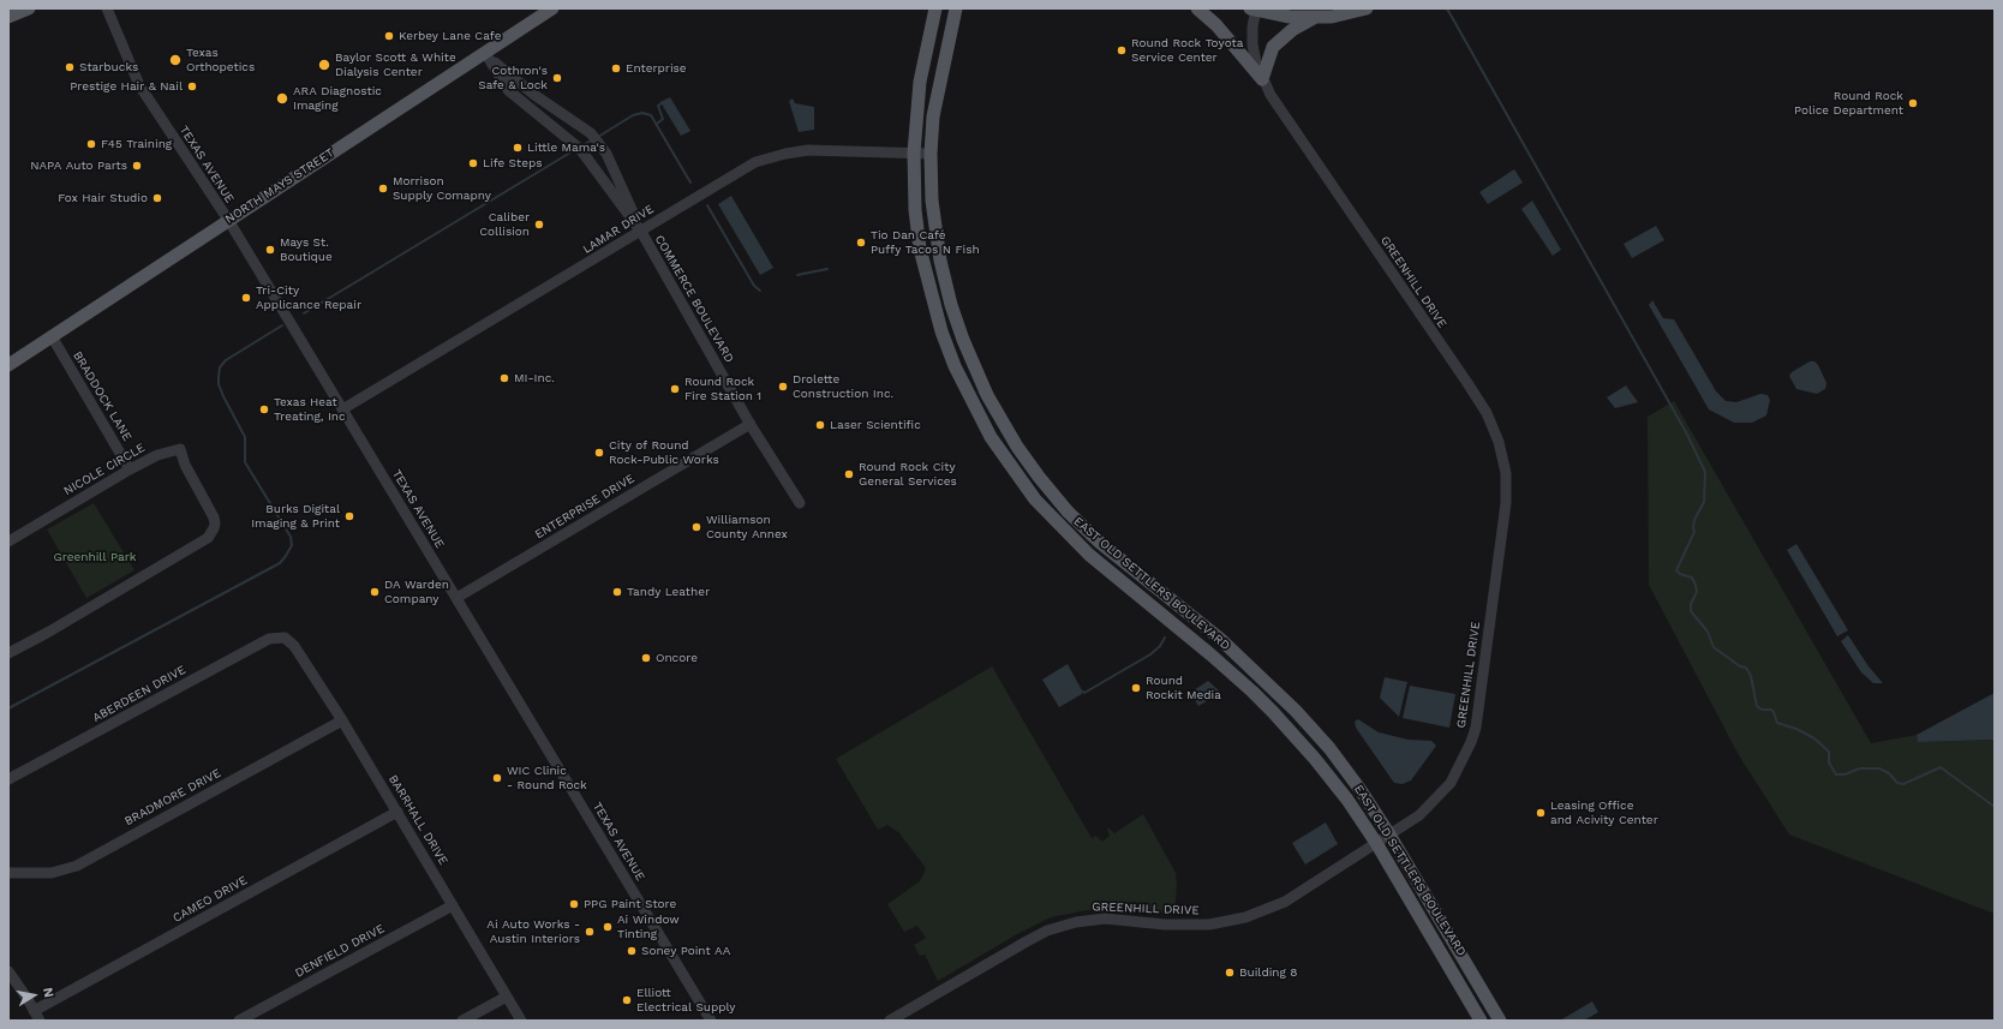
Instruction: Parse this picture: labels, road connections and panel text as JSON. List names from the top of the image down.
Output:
{
  "streets": {
    "main road": ["NORTH MAYS STREET", "EAST OLD SETTLERS BOULEVARD"],
    "street": [
      "TEXAS AVENUE",
      "LAMAR DRIVE",
      "GREENHILL DRIVE",
      "COMMERCE BOULEVARD",
      "BRADDOCK LANE",
      "NICOLE CIRCLE",
      "ENTERPRISE DRIVE",
      "ABERDEEN DRIVE",
      "BRADMORE DRIVE",
      "BARRHALL DRIVE",
      "CAMEO DRIVE",
      "DENFIELD DRIVE"
    ]
  },
  "crossings": [
    ["TEXAS AVENUE", "NORTH MAYS STREET"],
    ["TEXAS AVENUE", "LAMAR DRIVE"],
    ["TEXAS AVENUE", "ENTERPRISE DRIVE"],
    ["NORTH MAYS STREET", "COMMERCE BOULEVARD"],
    ["NORTH MAYS STREET", "BRADDOCK LANE"],
    ["LAMAR DRIVE", "COMMERCE BOULEVARD"],
    ["LAMAR DRIVE", "EAST OLD SETTLERS BOULEVARD"],
    ["GREENHILL DRIVE", "EAST OLD SETTLERS BOULEVARD"],
    ["COMMERCE BOULEVARD", "ENTERPRISE DRIVE"],
    ["BRADDOCK LANE", "NICOLE CIRCLE"],
    ["ABERDEEN DRIVE", "BARRHALL DRIVE"],
    ["BRADMORE DRIVE", "BARRHALL DRIVE"],
    ["BARRHALL DRIVE", "CAMEO DRIVE"],
    ["BARRHALL DRIVE", "DENFIELD DRIVE"]
  ],
  "parks": ["Greenhill Park"],
  "places": [
    "Kerbey Lane Cafe",
    "Round Rock Toyota Service Center",
    "Texas Orthopetics",
    "Baylor Scott & White Dialysis Center",
    "Starbucks",
    "Enterprise",
    "Cothron's Safe & Lock",
    "Prestige Hair & Nail",
    "ARA Diagnostic Imaging",
    "Round Rock Police Department",
    "F45 Training",
    "Little Mama's",
    "Life Steps",
    "NAPA Auto Parts",
    "Morrison Supply Comapny",
    "Fox Hair Studio",
    "Caliber Collision",
    "Tio Dan Café Puffy Tacos N Fish",
    "Mays St. Boutique",
    "Tri-City Applicance Repair",
    "MI-Inc.",
    "Drolette Construction Inc.",
    "Round Rock Fire Station 1",
    "Texas Heat Treating, Inc",
    "Laser Scientific",
    "City of Round Rock-Public Works",
    "Round Rock City General Services",
    "Burks Digital Imaging & Print",
    "Williamson County Annex",
    "DA Warden Company",
    "Tandy Leather",
    "Oncore",
    "Round Rockit Media",
    "WIC Clinic - Round Rock",
    "Leasing Office and Acivity Center",
    "PPG Paint Store",
    "Ai Window Tinting",
    "Ai Auto Works - Austin Interiors",
    "Soney Point AA",
    "Building 8",
    "Elliott Electrical Supply"
  ],
  "north": "right"
}
